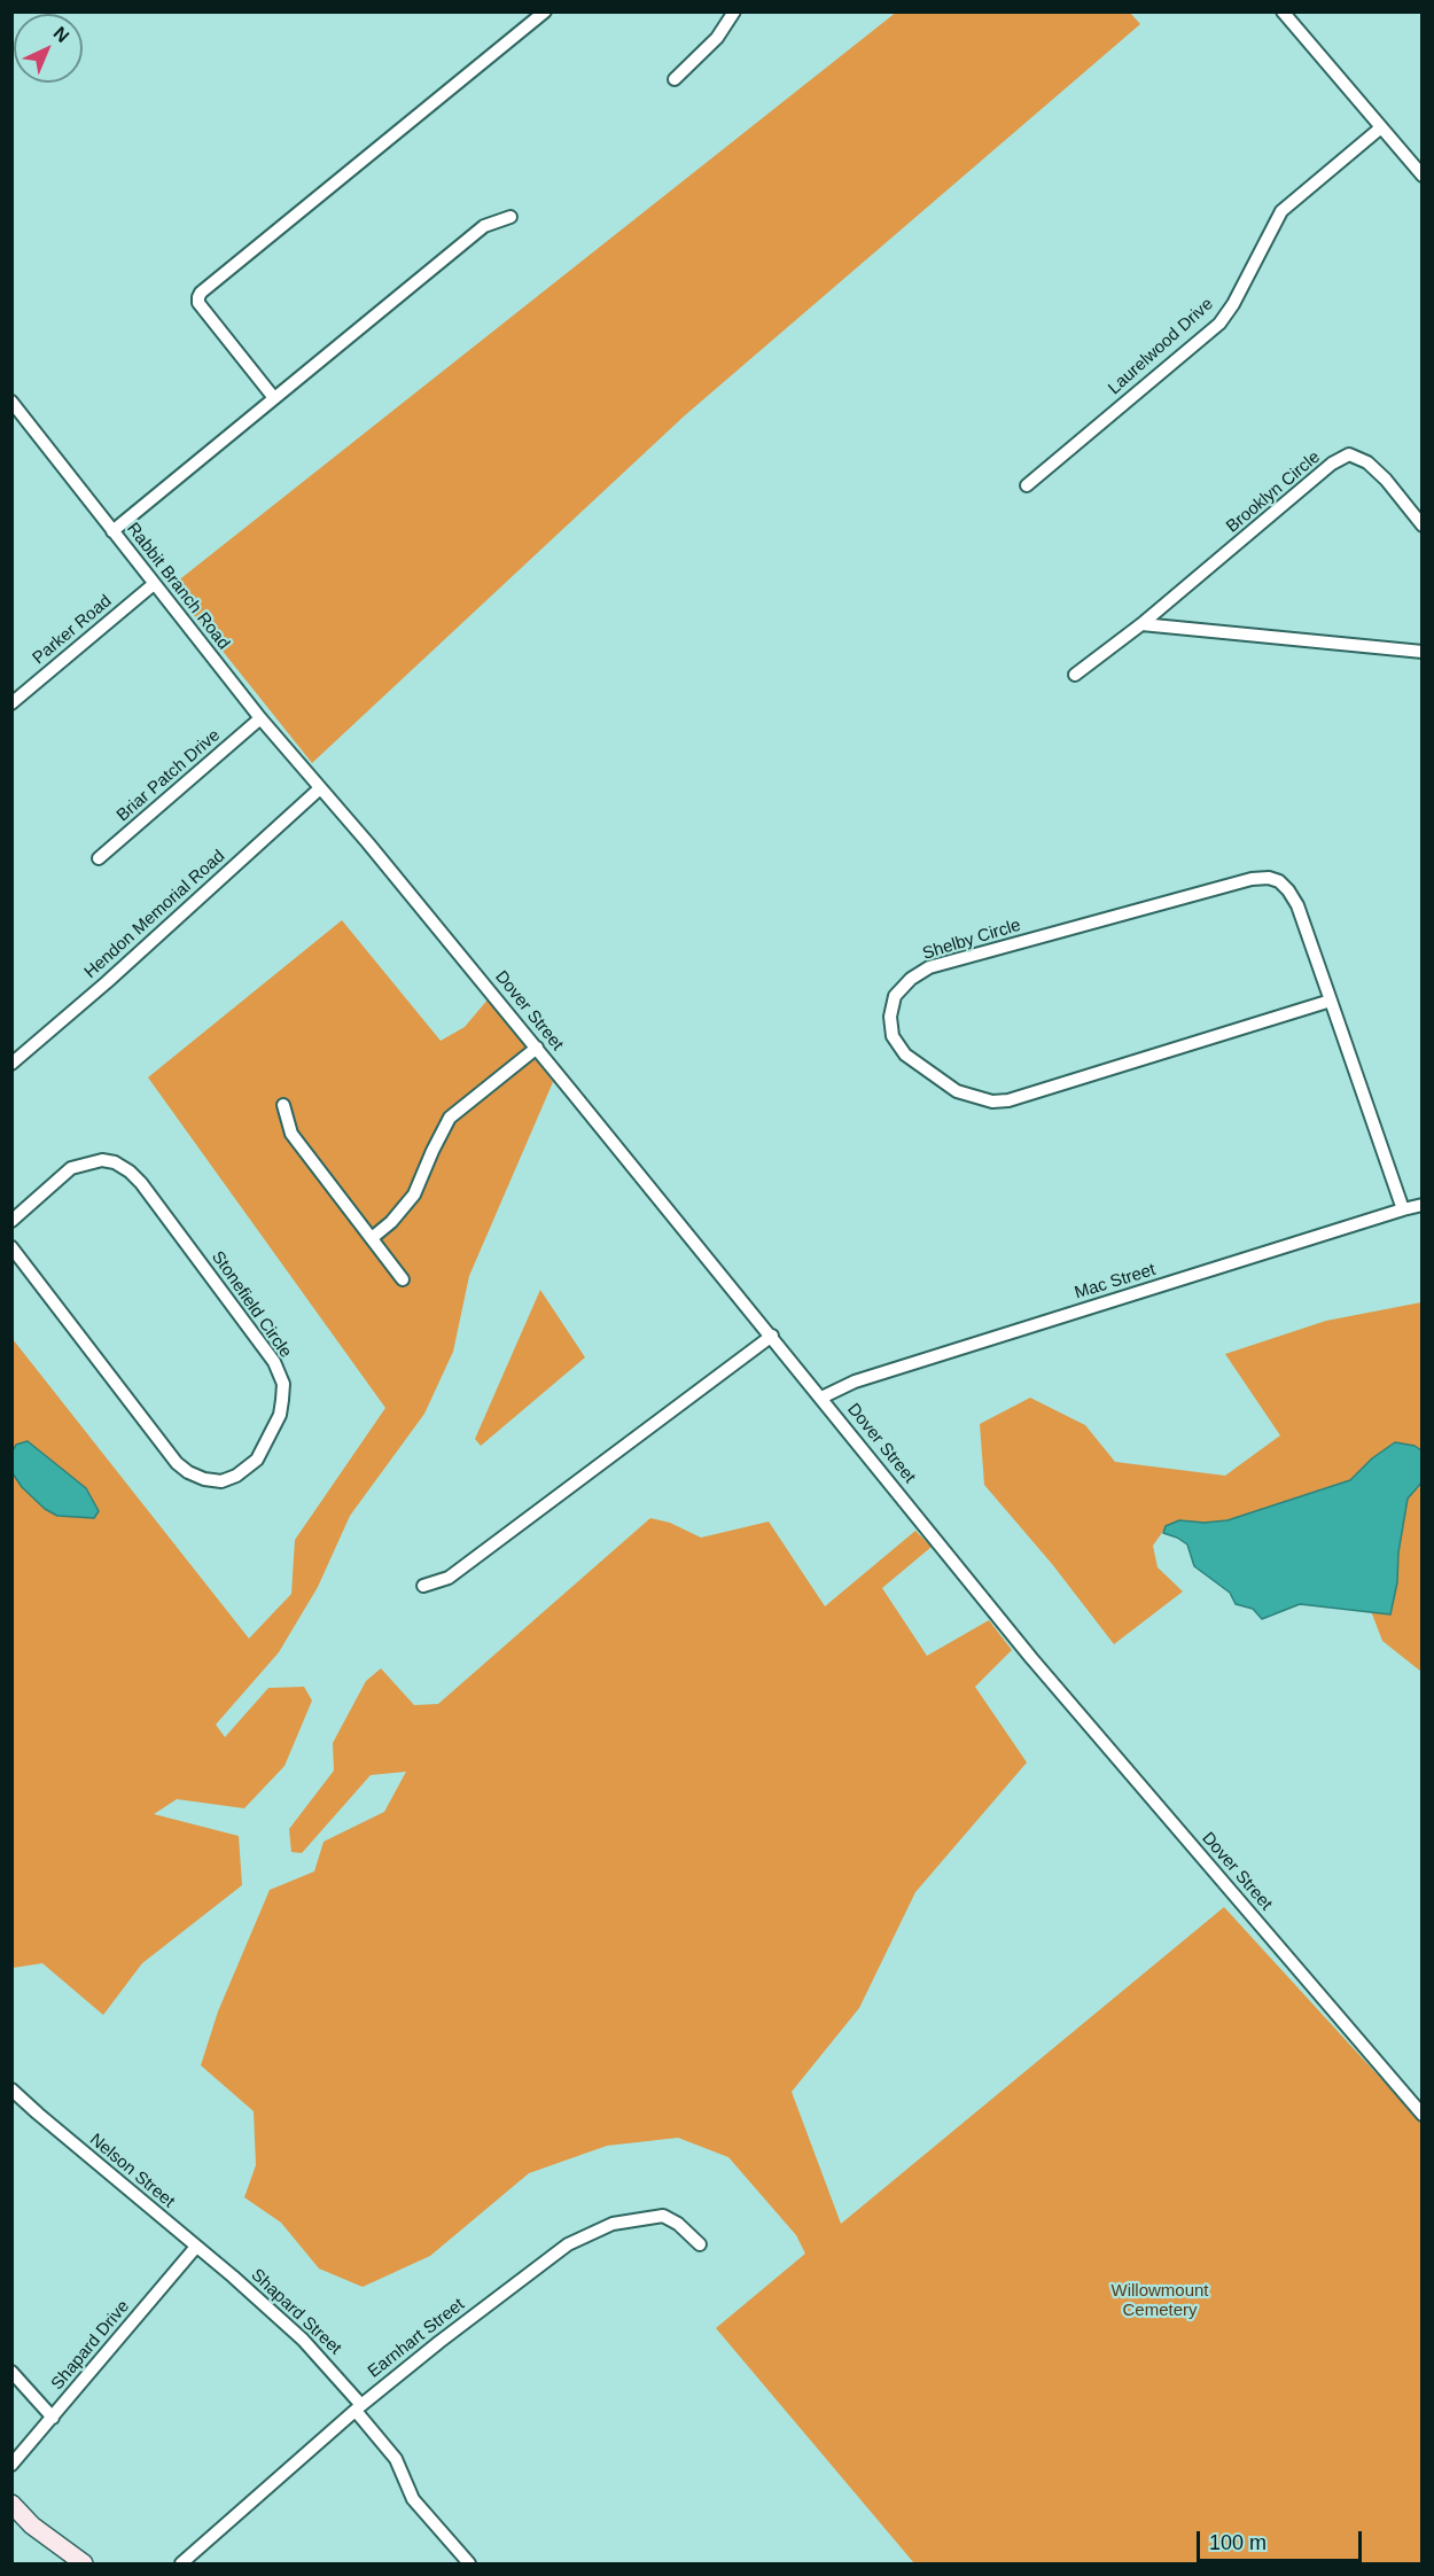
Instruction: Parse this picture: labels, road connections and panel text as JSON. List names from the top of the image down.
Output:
{
  "streets": {
    "street": [
      "Laurelwood Drive",
      "Brooklyn Circle",
      "Rabbit Branch Road",
      "Parker Road",
      "Briar Patch Drive",
      "Hendon Memorial Road",
      "Shelby Circle",
      "Dover Street",
      "Mac Street",
      "Stonefield Circle",
      "Nelson Street",
      "Shapard Street",
      "Earnhart Street",
      "Shapard Drive"
    ]
  },
  "crossings": [
    ["Rabbit Branch Road", "Parker Road"],
    ["Rabbit Branch Road", "Briar Patch Drive"],
    ["Rabbit Branch Road", "Hendon Memorial Road"],
    ["Rabbit Branch Road", "Dover Street"],
    ["Hendon Memorial Road", "Dover Street"],
    ["Shelby Circle", "Mac Street"],
    ["Dover Street", "Mac Street"],
    ["Nelson Street", "Shapard Street"],
    ["Nelson Street", "Shapard Drive"],
    ["Shapard Street", "Earnhart Street"]
  ],
  "parks": ["Willowmount Cemetery"],
  "scale_bar": "100 m",
  "north": "top right"
}
